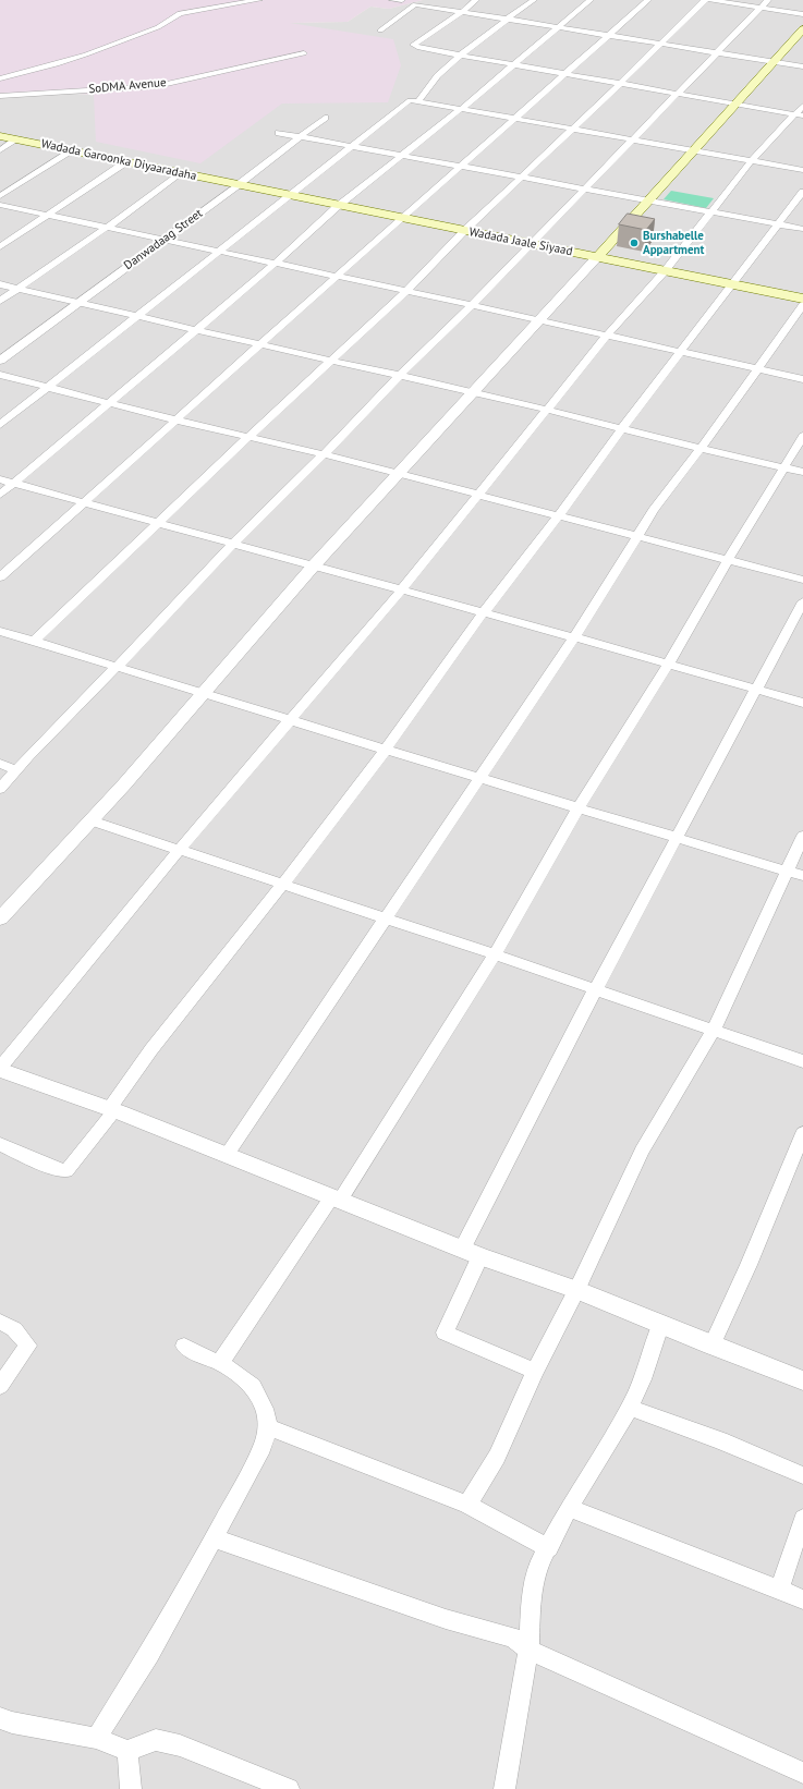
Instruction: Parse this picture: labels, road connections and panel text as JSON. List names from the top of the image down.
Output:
{
  "streets": {
    "main road": ["Wadada Garoonka Diyaaradaha", "Wadada Jaale Siyaad"],
    "street": ["SoDMA Avenue", "Danwadaag Street"]
  },
  "crossings": [
    ["Wadada Garoonka Diyaaradaha", "Danwadaag Street"],
    ["Wadada Garoonka Diyaaradaha", "Wadada Jaale Siyaad"],
    ["Danwadaag Street", "Wadada Jaale Siyaad"]
  ],
  "places": ["Burshabelle Appartment"]
}
